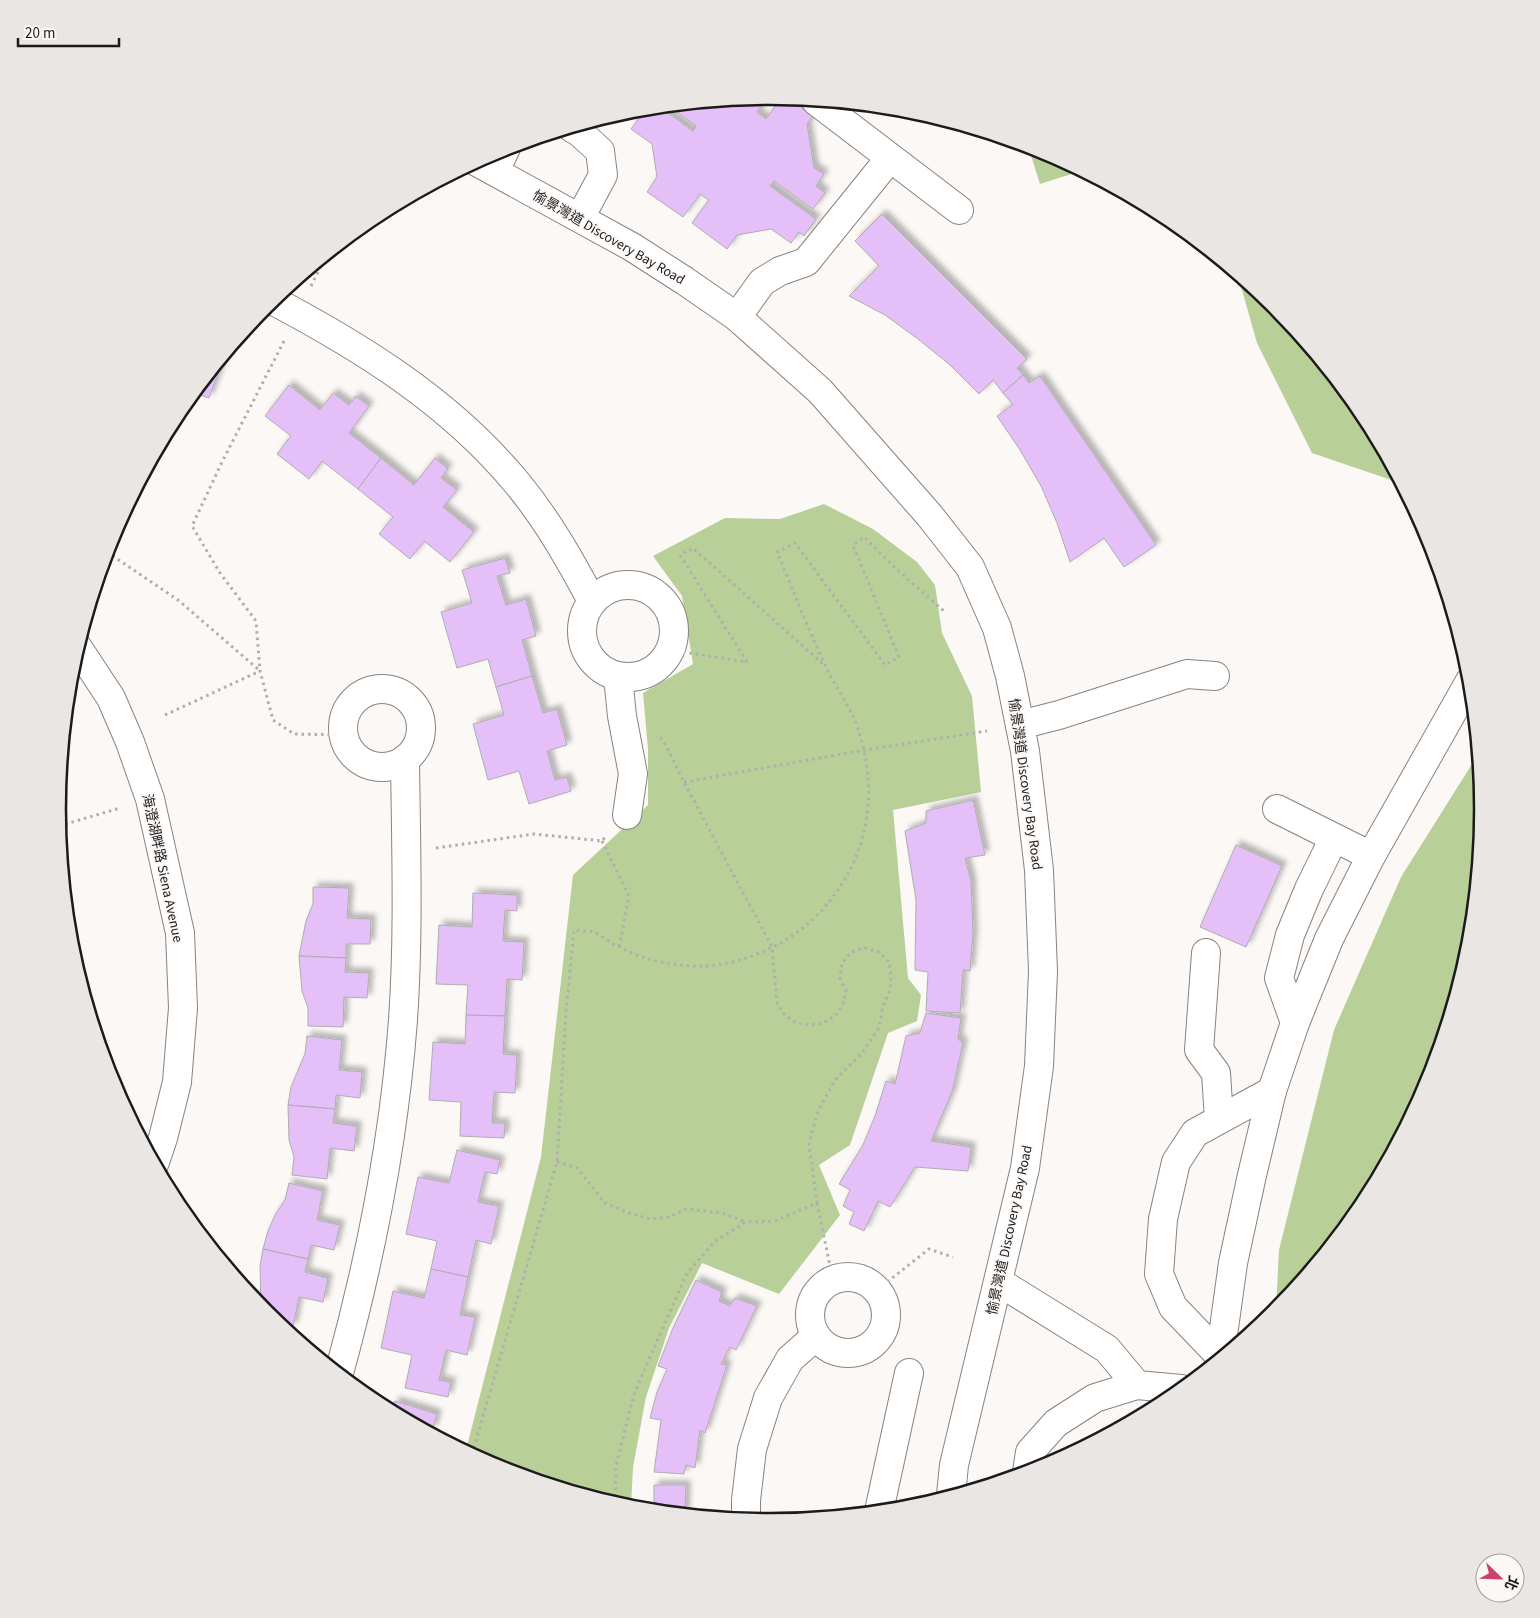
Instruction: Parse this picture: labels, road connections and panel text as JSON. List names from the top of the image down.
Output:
{
  "streets": {
    "street": ["愉景灣道 Discovery Bay Road", "海澄湖畔路 Siena Avenue"]
  },
  "scale_bar": "20 m",
  "north": "bottom right"
}
